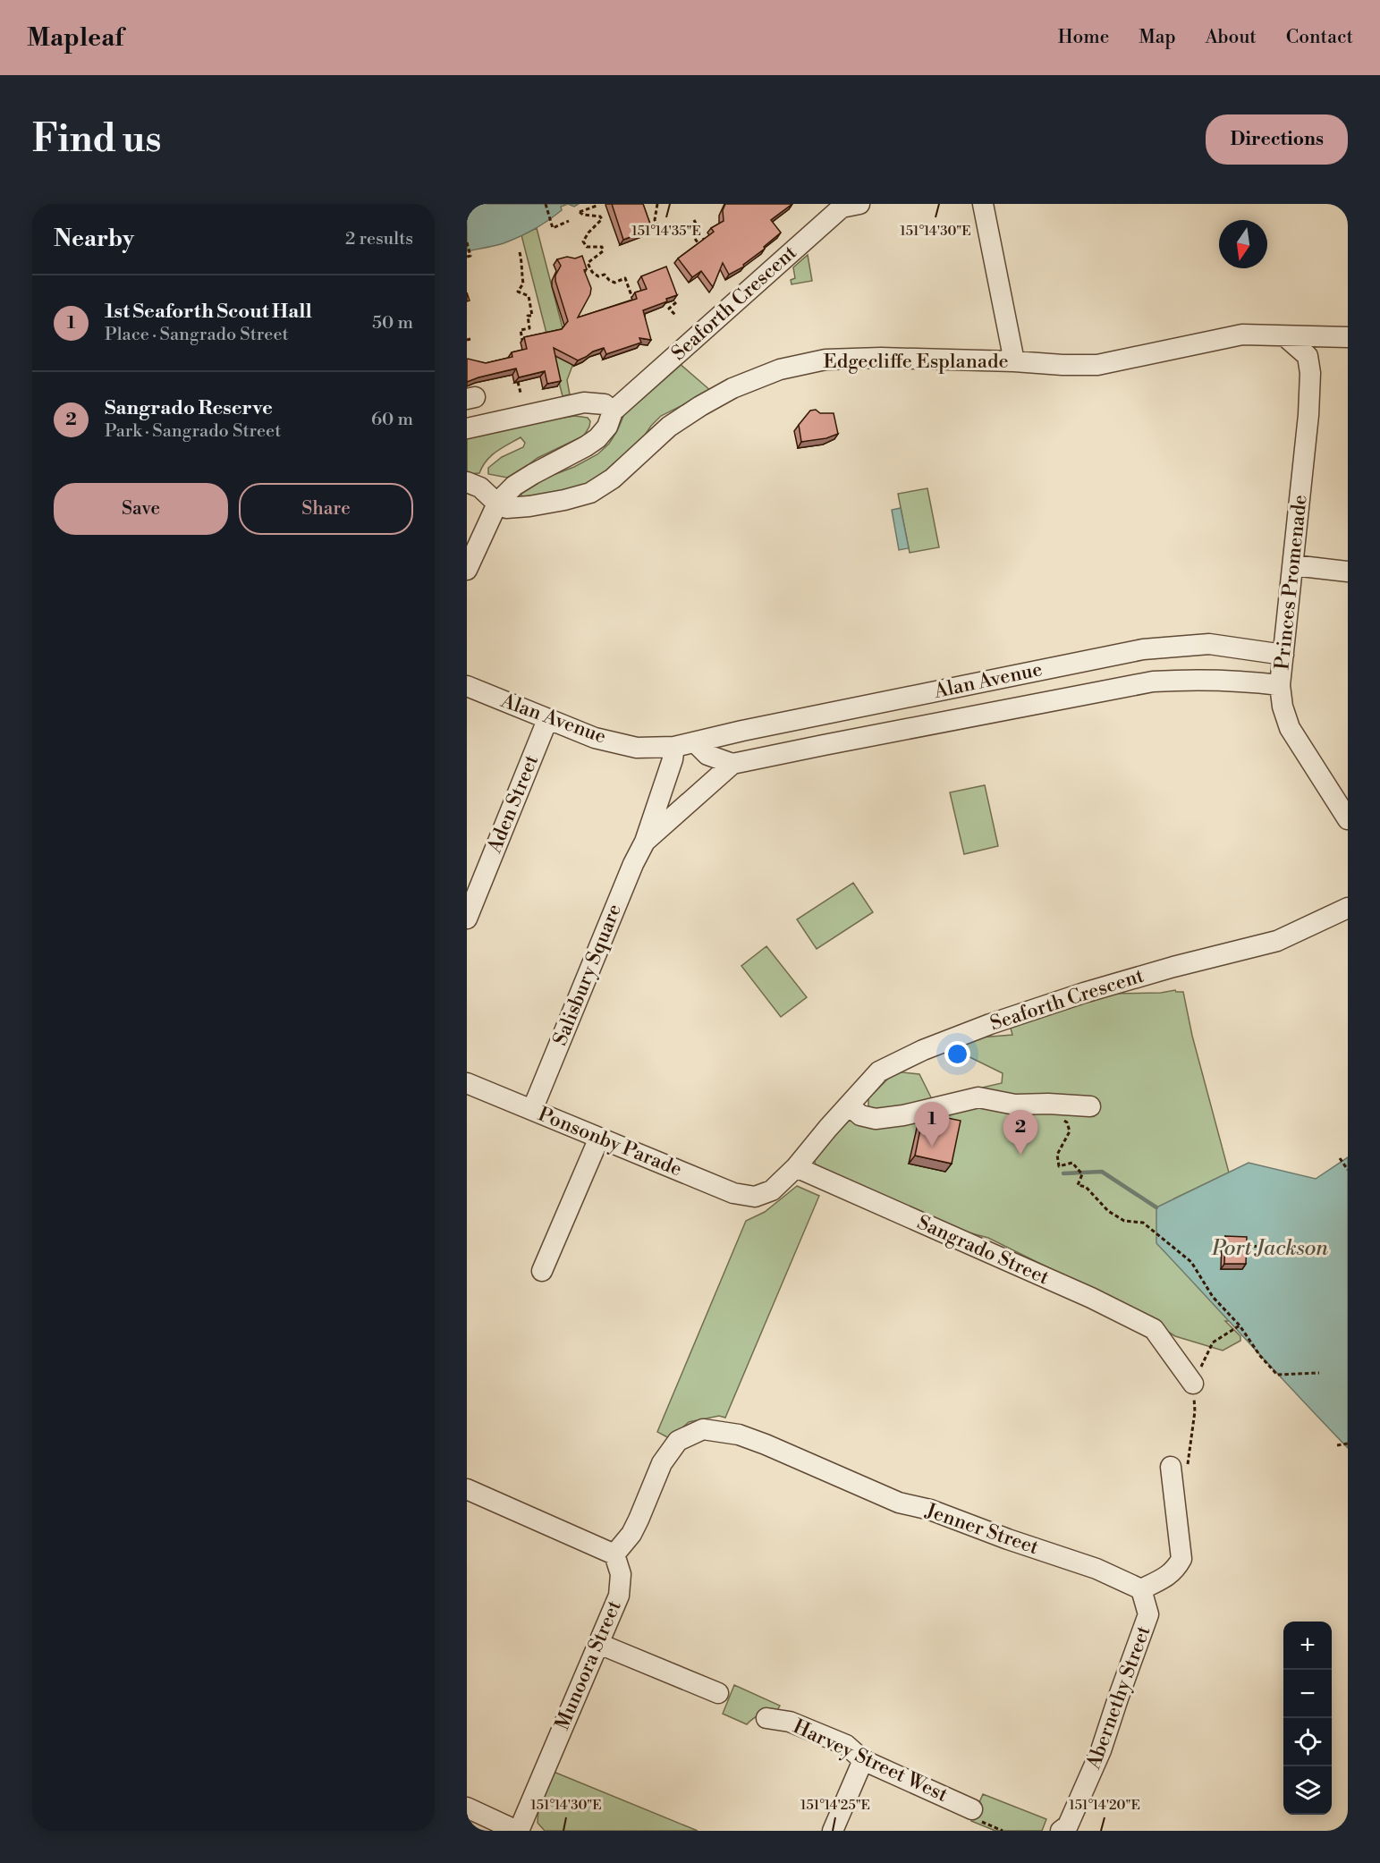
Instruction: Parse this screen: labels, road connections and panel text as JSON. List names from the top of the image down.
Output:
{
  "streets": {
    "street": [
      "Seaforth Crescent",
      "Edgecliffe Esplanade",
      "Princes Promenade",
      "Alan Avenue",
      "Aden Street",
      "Salisbury Square",
      "Ponsonby Parade",
      "Sangrado Street",
      "Jenner Street",
      "Munoora Street",
      "Abernethy Street",
      "Harvey Street West"
    ]
  },
  "crossings": [
    ["Seaforth Crescent", "Ponsonby Parade"],
    ["Seaforth Crescent", "Sangrado Street"],
    ["Edgecliffe Esplanade", "Princes Promenade"],
    ["Princes Promenade", "Alan Avenue"],
    ["Alan Avenue", "Aden Street"],
    ["Alan Avenue", "Salisbury Square"],
    ["Salisbury Square", "Ponsonby Parade"],
    ["Ponsonby Parade", "Sangrado Street"],
    ["Jenner Street", "Munoora Street"],
    ["Jenner Street", "Abernethy Street"]
  ],
  "water": ["Port Jackson"],
  "north": "bottom",
  "page": {
    "header": "Mapleaf",
    "nav": [
      "Home",
      "Map",
      "About",
      "Contact"
    ],
    "buttons": [
      "Directions",
      ["Save", "Share"]
    ],
    "title": "Find us",
    "heading": ["Nearby", "2 results"],
    "list": [
      {
        "mark": "1",
        "name": "1st Seaforth Scout Hall",
        "note": "Place · Sangrado Street",
        "value": "50 m"
      },
      {
        "mark": "2",
        "name": "Sangrado Reserve",
        "note": "Park · Sangrado Street",
        "value": "60 m"
      }
    ],
    "pins": ["1", "2"],
    "map_buttons": ["+", "−"]
  },
  "coordinates": [
    "151°14'35\"E",
    "151°14'30\"E",
    "151°14'25\"E",
    "151°14'20\"E"
  ]
}
